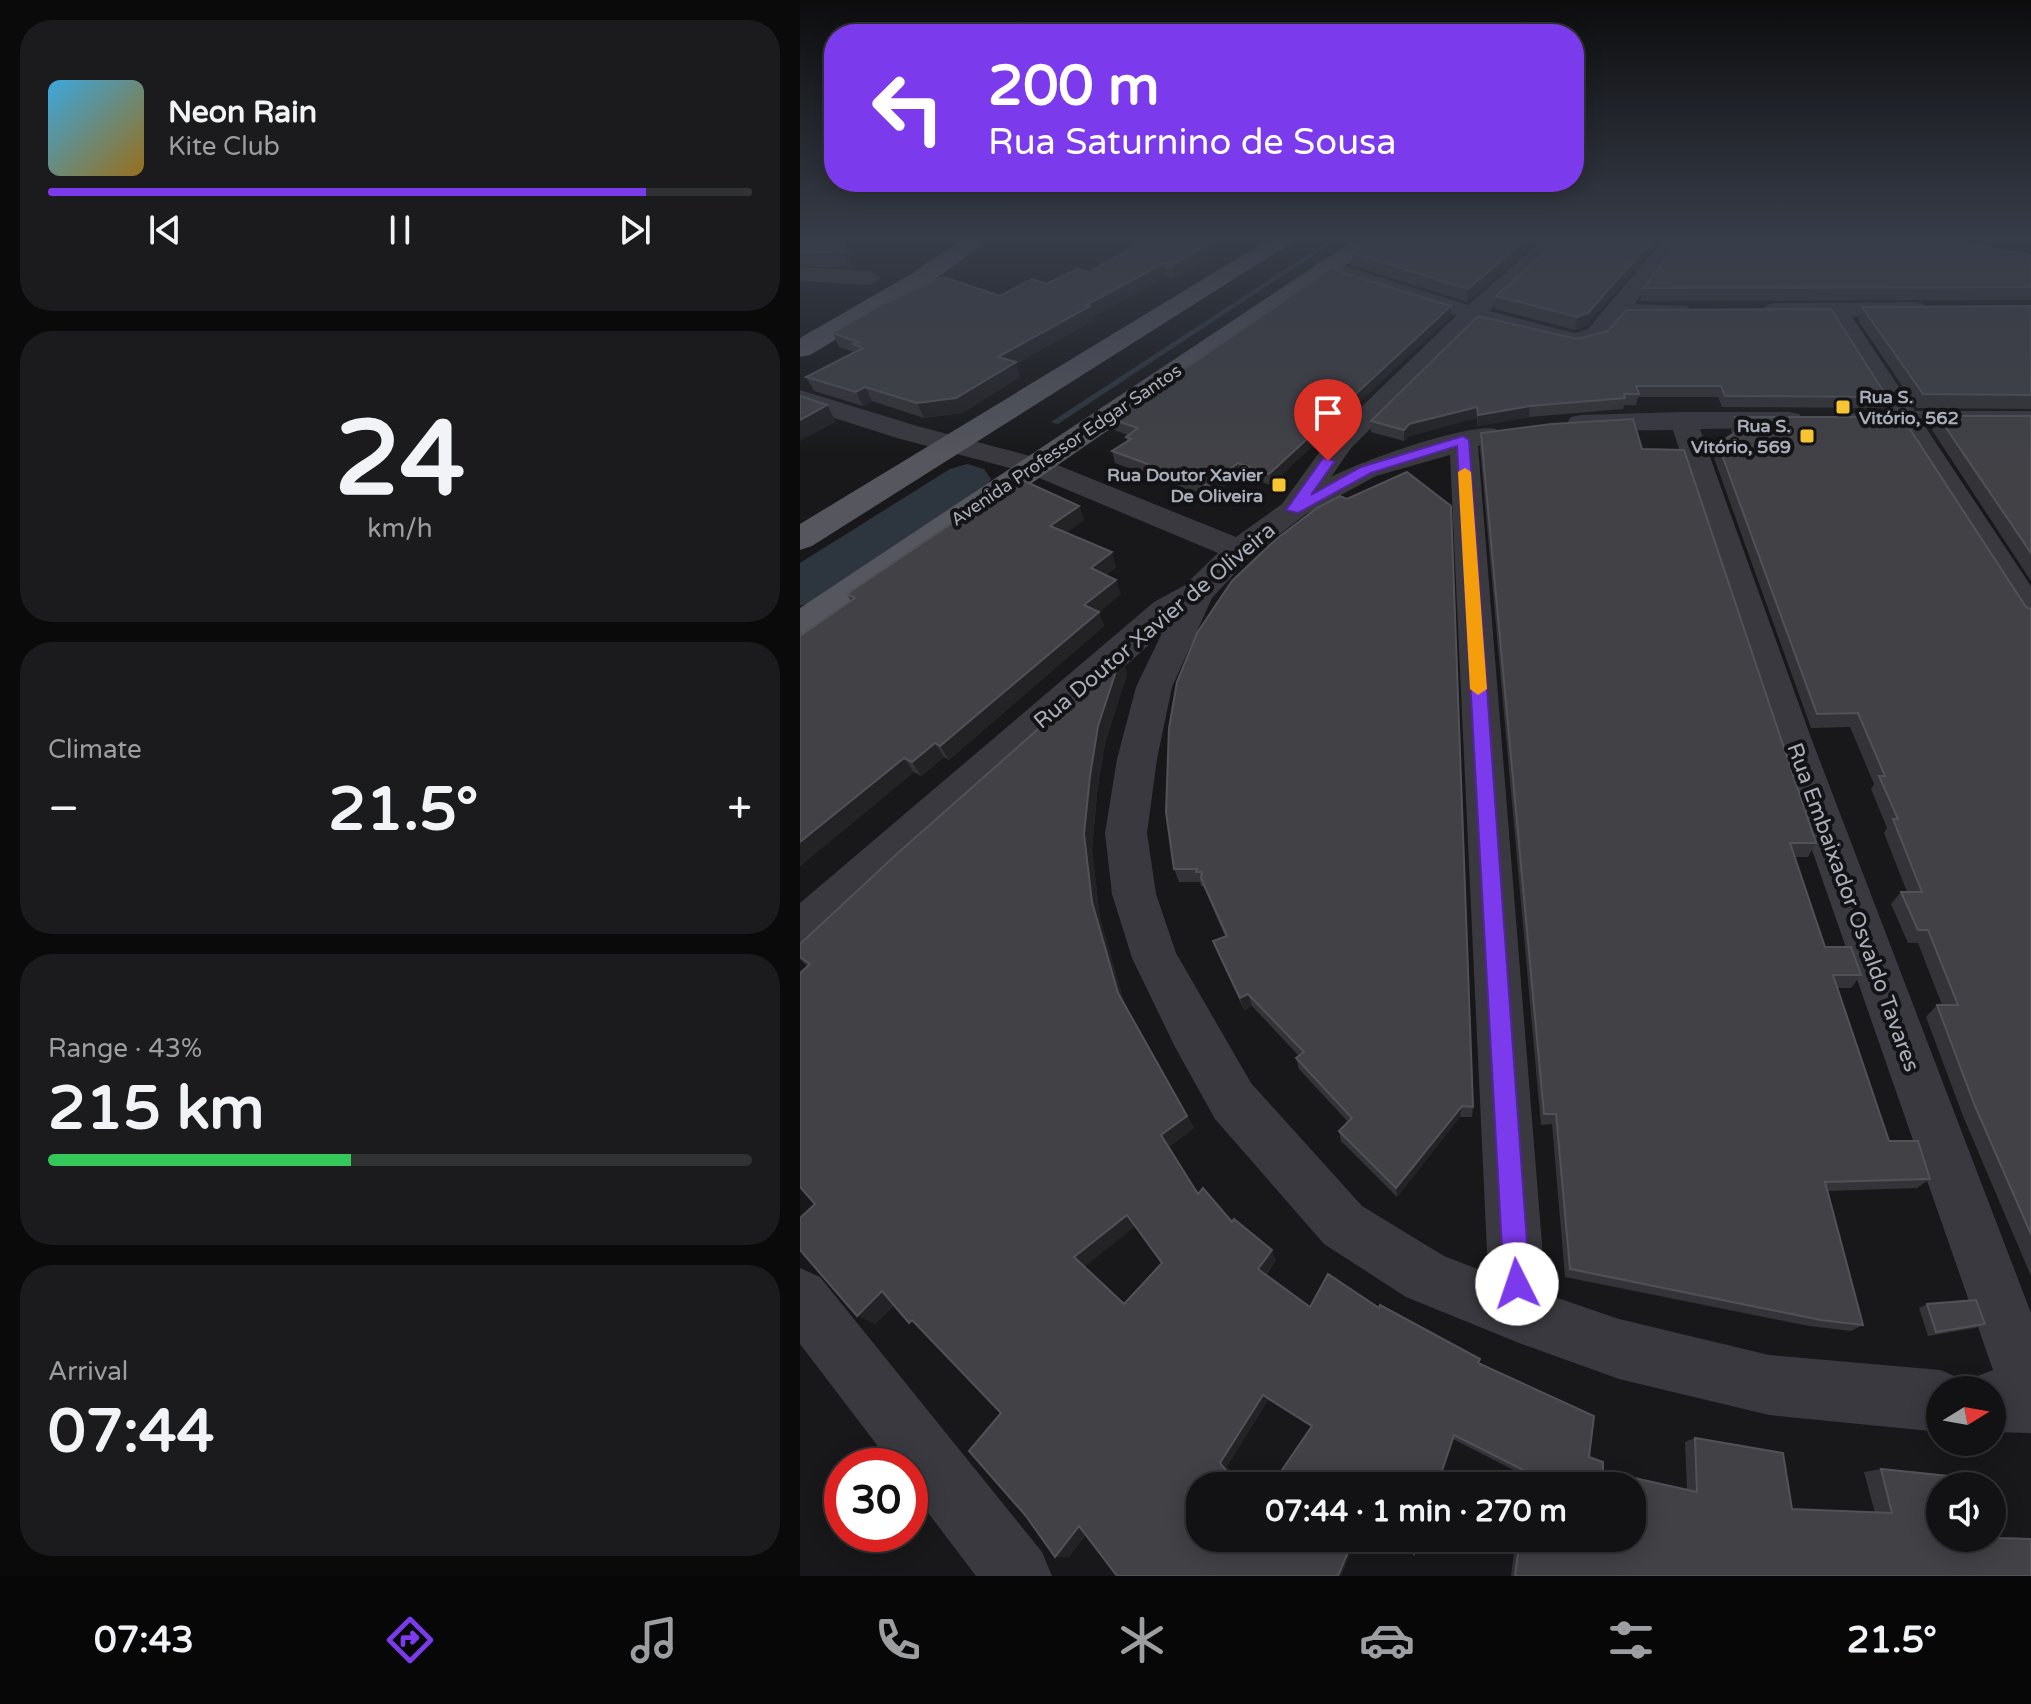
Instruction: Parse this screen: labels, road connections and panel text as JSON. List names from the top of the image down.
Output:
{
  "streets": {
    "main road": ["Avenida Professor Edgar Santos"],
    "street": ["Rua Doutor Xavier de Oliveira", "Rua Embaixador Osvaldo Tavares"]
  },
  "places": {
    "transit": ["Rua S. Vitório, 562", "Rua S. Vitório, 569", "Rua Doutor Xavier De Oliveira"]
  },
  "north": "right",
  "page": {
    "turn": ["200 m", "Rua Saturnino de Sousa"],
    "song": ["Neon Rain", "Kite Club"],
    "tile": [
      ["24", "km/h"],
      "Climate",
      ["Range · 43%", "215 km"],
      ["Arrival", "07:44"]
    ],
    "heat": ["−", "21.5°", "+"],
    "limit": "30",
    "trip": "07:44 · 1 min · 270 m",
    "tabs": ["07:43", "21.5°"]
  }
}
